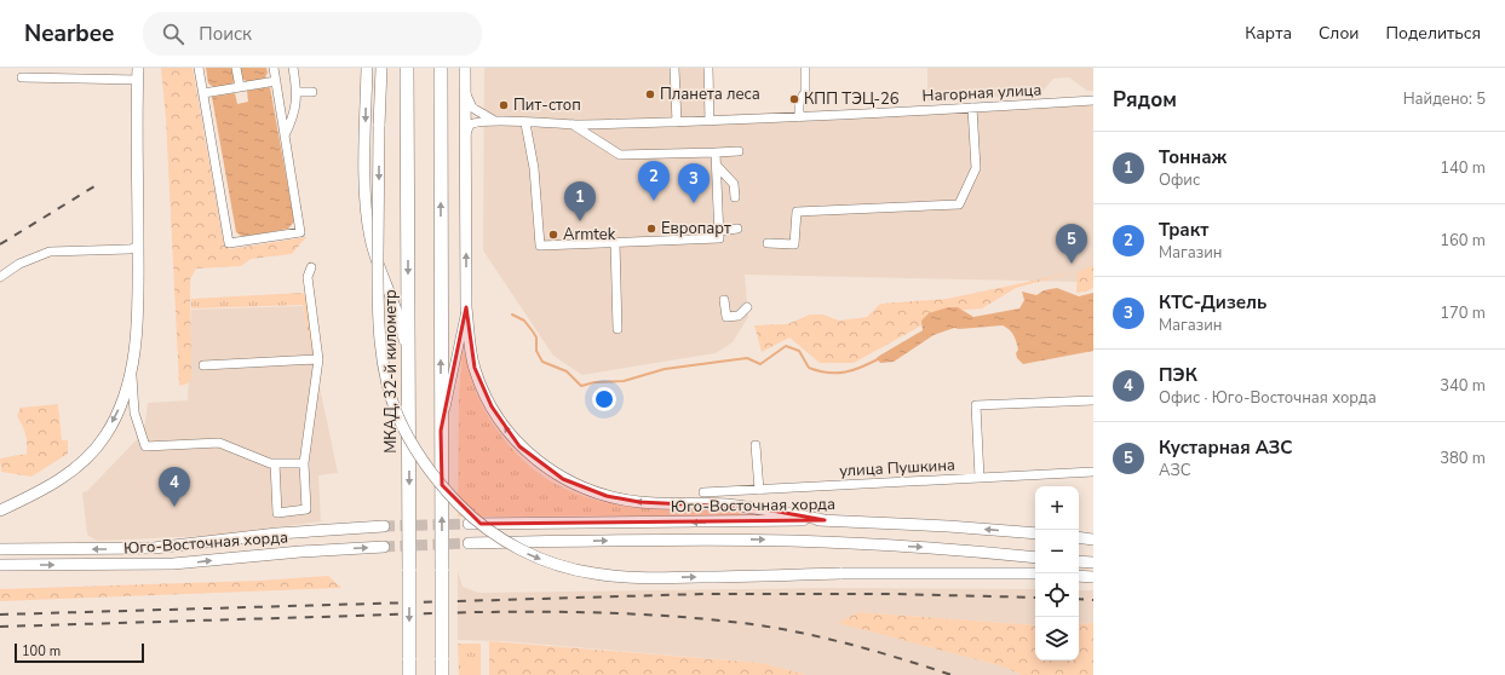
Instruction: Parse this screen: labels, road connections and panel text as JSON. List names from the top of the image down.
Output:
{
  "streets": {
    "highway": ["МКАД, 32-й километр"],
    "main road": ["Юго-Восточная хорда"],
    "street": ["Нагорная улица", "улица Пушкина"]
  },
  "places": [
    "Планета леса",
    "КПП ТЭЦ-26",
    "Пит-стоп",
    "Европарт",
    "Armtek"
  ],
  "scale_bar": "100 m",
  "page": {
    "header": "Nearbee",
    "search": "Поиск",
    "nav": ["Карта", "Слои", "Поделиться"],
    "heading": ["Рядом", "Найдено: 5"],
    "list": [
      {
        "mark": "1",
        "name": "Тоннаж",
        "note": "Офис",
        "value": "140 m"
      },
      {
        "mark": "2",
        "name": "Тракт",
        "note": "Магазин",
        "value": "160 m"
      },
      {
        "mark": "3",
        "name": "КТС-Дизель",
        "note": "Магазин",
        "value": "170 m"
      },
      {
        "mark": "4",
        "name": "ПЭК",
        "note": "Офис · Юго-Восточная хорда",
        "value": "340 m"
      },
      {
        "mark": "5",
        "name": "Кустарная АЗС",
        "note": "АЗС",
        "value": "380 m"
      }
    ],
    "pins": [
      "2",
      "3",
      "1",
      "5",
      "4"
    ],
    "map_buttons": ["+", "−"],
    "scale": "100 m"
  }
}
